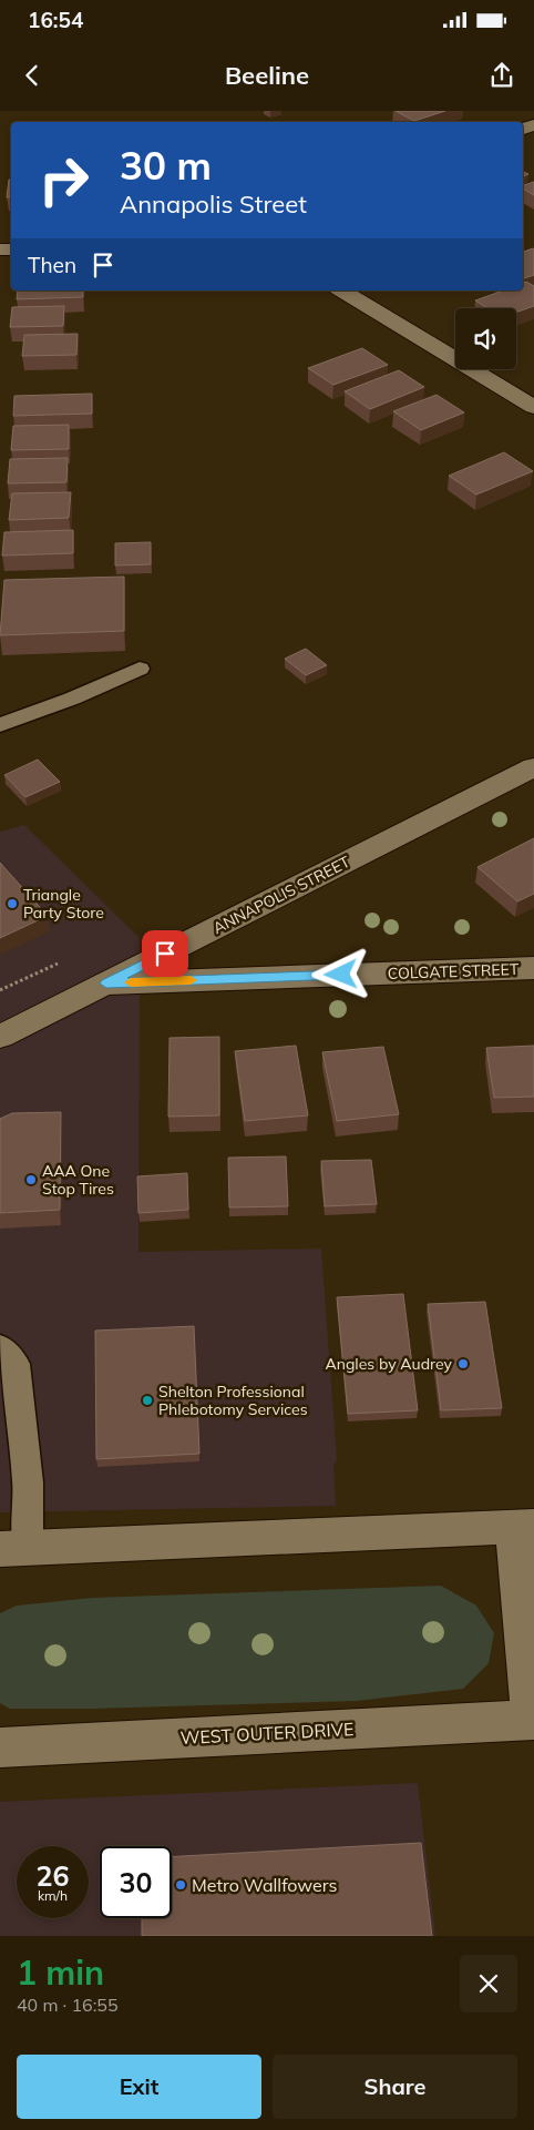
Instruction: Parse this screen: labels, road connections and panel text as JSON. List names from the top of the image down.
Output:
{
  "streets": {
    "street": ["ANNAPOLIS STREET", "COLGATE STREET", "WEST OUTER DRIVE"]
  },
  "crossings": [
    ["ANNAPOLIS STREET", "COLGATE STREET"]
  ],
  "places": [
    "Triangle Party Store",
    "AAA One Stop Tires",
    "Angles by Audrey",
    "Shelton Professional Phlebotomy Services",
    "Metro Wallfowers"
  ],
  "page": {
    "status": "16:54",
    "header": "Beeline",
    "turn": ["30 m", "Annapolis Street"],
    "then": "Then",
    "speed": "26 km/h",
    "limit": "30",
    "heading": ["1 min", "40 m · 16:55"],
    "buttons": ["Exit", "Share"]
  }
}
